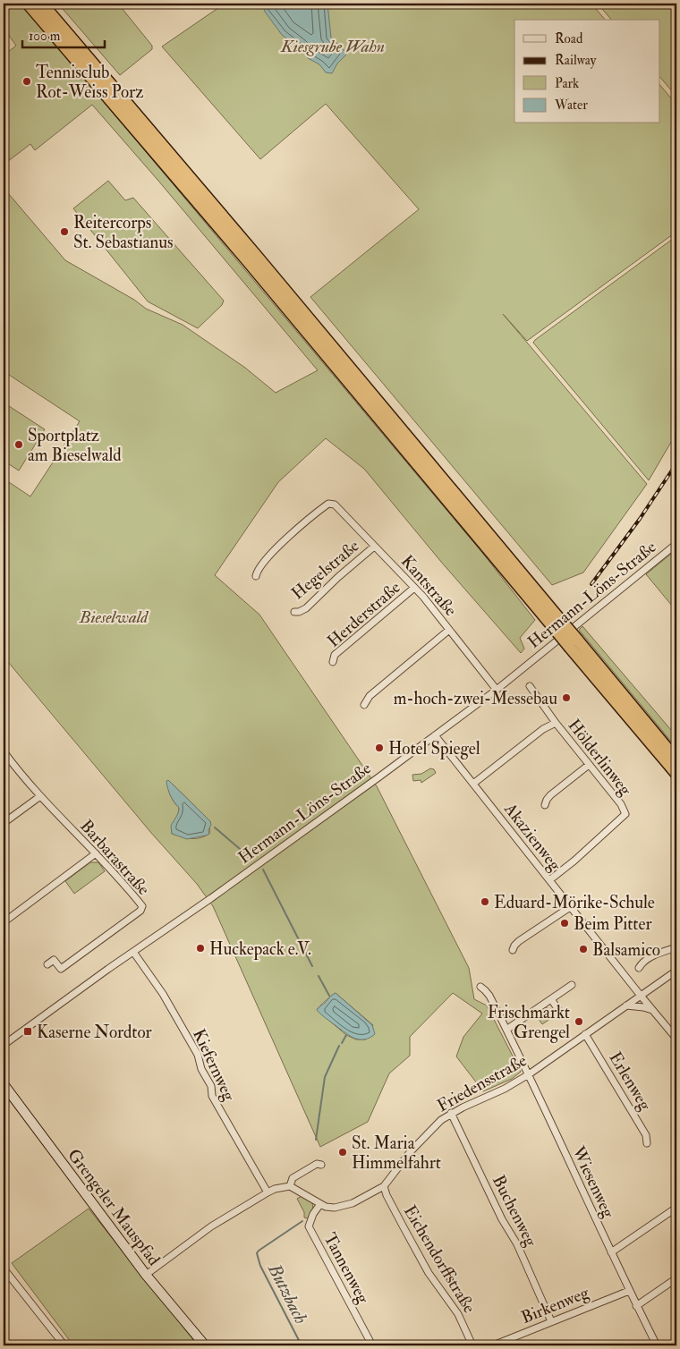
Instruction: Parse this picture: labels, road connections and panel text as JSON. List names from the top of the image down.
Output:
{
  "streets": {
    "main road": ["Grengeler Mauspfad"],
    "street": [
      "Hegelstraße",
      "Kantstraße",
      "Hermann-Löns-Straße",
      "Herderstraße",
      "Hölderlinweg",
      "Akazienweg",
      "Barbarastraße",
      "Kiefernweg",
      "Erlenweg",
      "Friedensstraße",
      "Wiesenweg",
      "Buchenweg",
      "Eichendorffstraße",
      "Tannenweg",
      "Birkenweg"
    ]
  },
  "crossings": [
    ["Hegelstraße", "Kantstraße"],
    ["Kantstraße", "Hermann-Löns-Straße"],
    ["Kantstraße", "Herderstraße"],
    ["Hermann-Löns-Straße", "Akazienweg"],
    ["Hermann-Löns-Straße", "Kiefernweg"],
    ["Hölderlinweg", "Akazienweg"],
    ["Akazienweg", "Friedensstraße"],
    ["Erlenweg", "Friedensstraße"],
    ["Friedensstraße", "Wiesenweg"],
    ["Friedensstraße", "Buchenweg"],
    ["Friedensstraße", "Eichendorffstraße"],
    ["Friedensstraße", "Tannenweg"],
    ["Wiesenweg", "Birkenweg"],
    ["Buchenweg", "Birkenweg"]
  ],
  "water": ["Butzbach"],
  "parks": ["Kiesgrube Wahn", "Bieselwald"],
  "places": {
    "other": [
      "Tennisclub Rot-Weiss Porz",
      "Reitercorps St. Sebastianus",
      "Sportplatz am Bieselwald",
      "m-hoch-zwei-Messebau",
      "Hotel Spiegel",
      "Eduard-Mörike-Schule",
      "Beim Pitter",
      "Huckepack e.V.",
      "Balsamico",
      "Frischmarkt Grengel",
      "St. Maria Himmelfahrt"
    ],
    "transit": ["Kaserne Nordtor"]
  },
  "legend": [
    "Road",
    "Railway",
    "Park",
    "Water"
  ],
  "scale_bar": "100 m"
}
